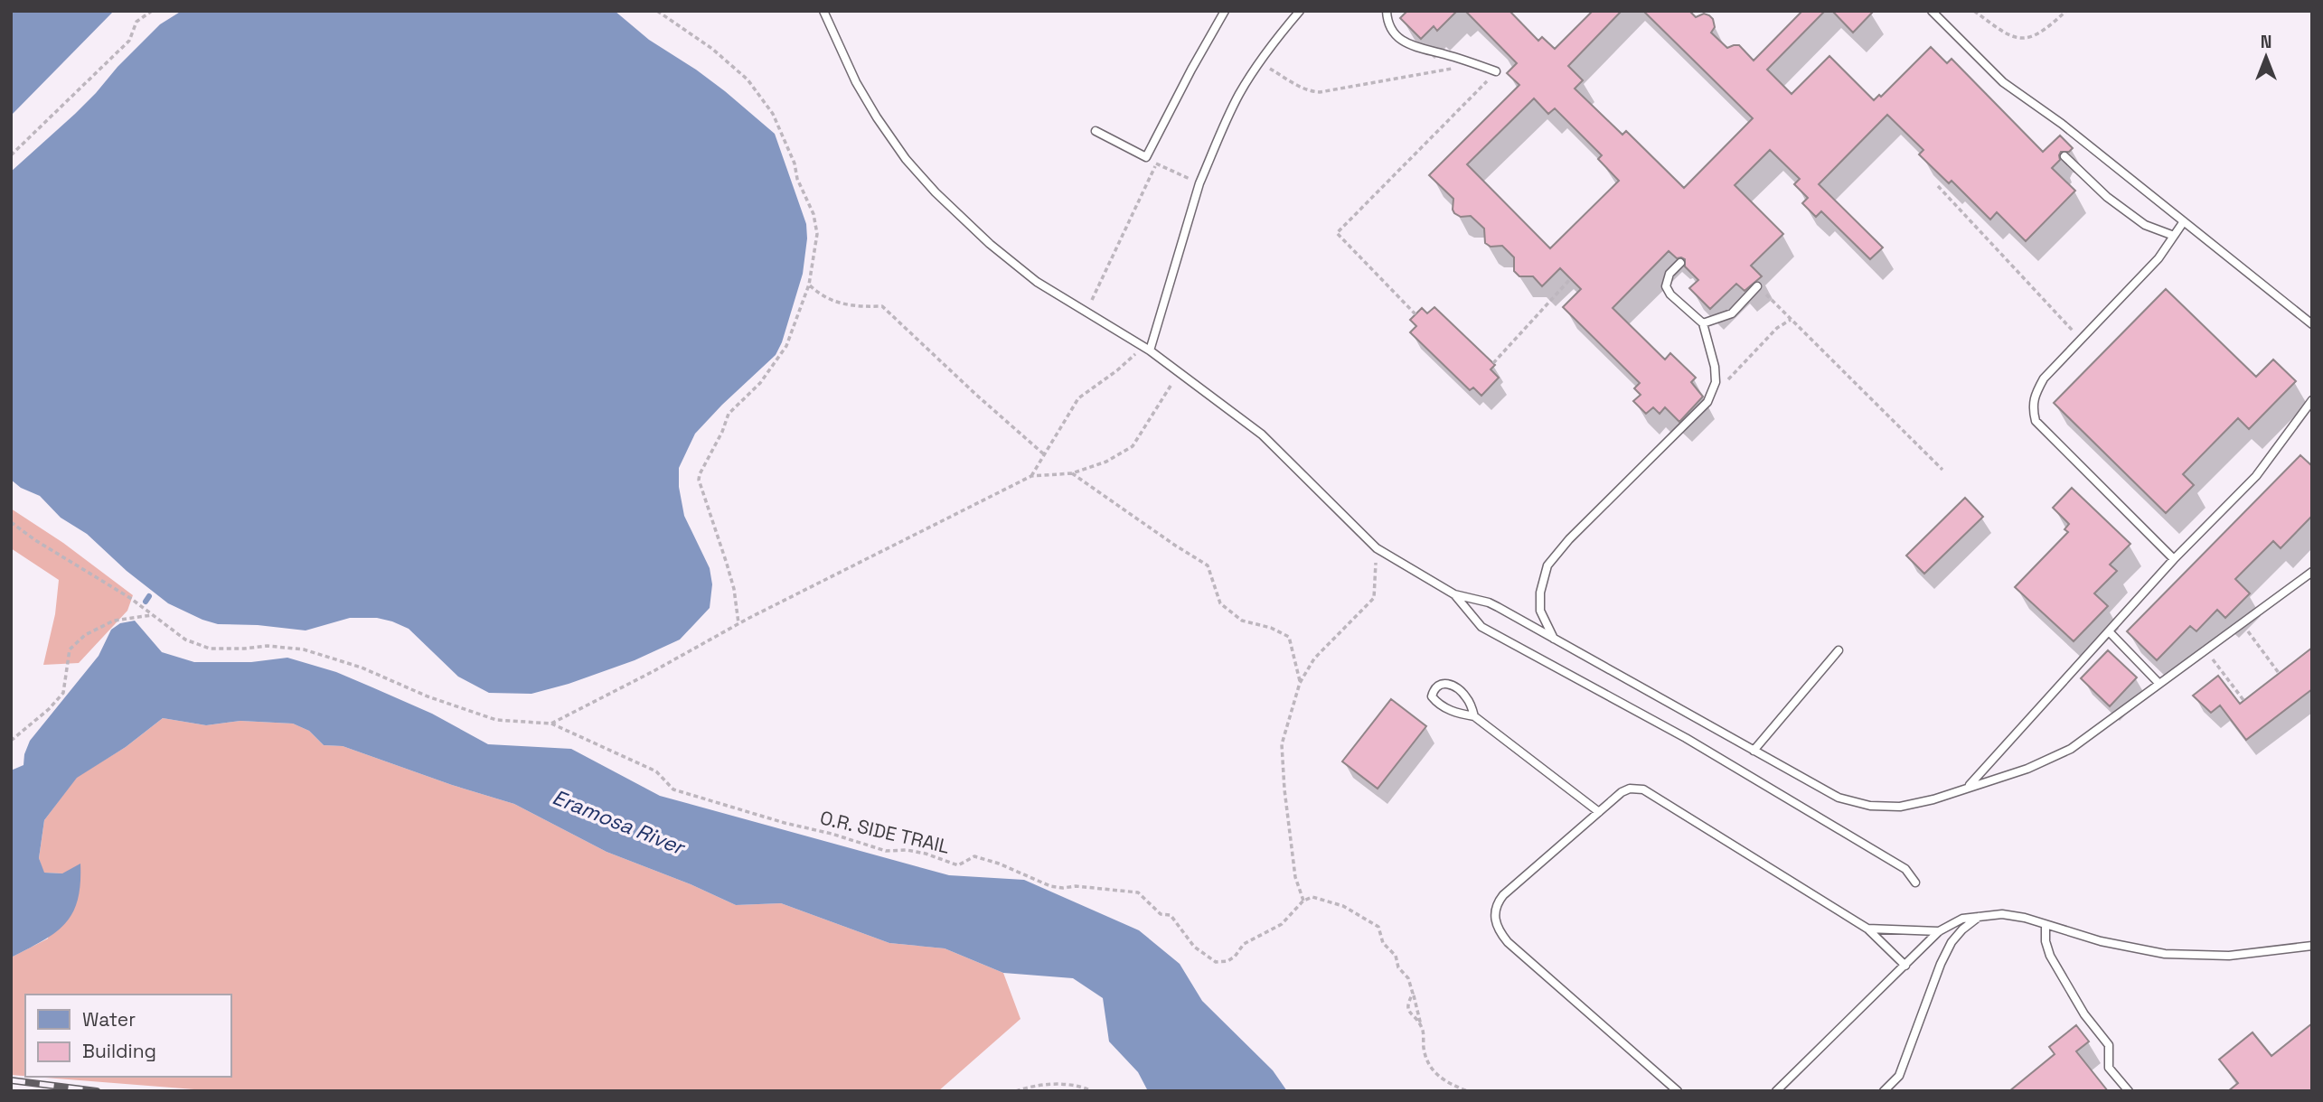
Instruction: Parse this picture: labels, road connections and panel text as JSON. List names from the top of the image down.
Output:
{
  "streets": {
    "path": ["O.R. SIDE TRAIL"]
  },
  "water": ["Eramosa River"],
  "legend": ["Water", "Building"],
  "north": "top"
}
